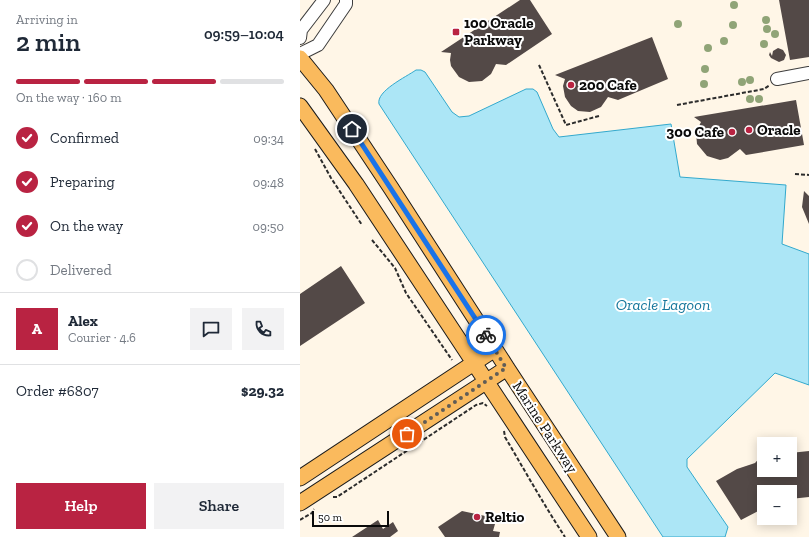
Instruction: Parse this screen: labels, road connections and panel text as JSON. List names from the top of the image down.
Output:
{
  "streets": {
    "main road": ["Marine Parkway"]
  },
  "water": ["Oracle Lagoon"],
  "places": {
    "transit": ["100 Oracle Parkway"],
    "other": [
      "200 Cafe",
      "Oracle",
      "300 Cafe",
      "Reltio"
    ]
  },
  "scale_bar": "50 m",
  "page": {
    "heading": ["2 min", "Arriving in", "09:59–10:04"],
    "panel": [
      "Alex",
      "Courier · 4.6",
      "Order #6807",
      "$29.32"
    ],
    "bar": "On the way · 160 m",
    "list": [
      ["Confirmed", "09:34"],
      ["Preparing", "09:48"],
      ["On the way", "09:50"],
      "Delivered"
    ],
    "round": "A",
    "map_buttons": ["+", "−"],
    "buttons": ["Help", "Share"],
    "scale": "50 m"
  }
}
